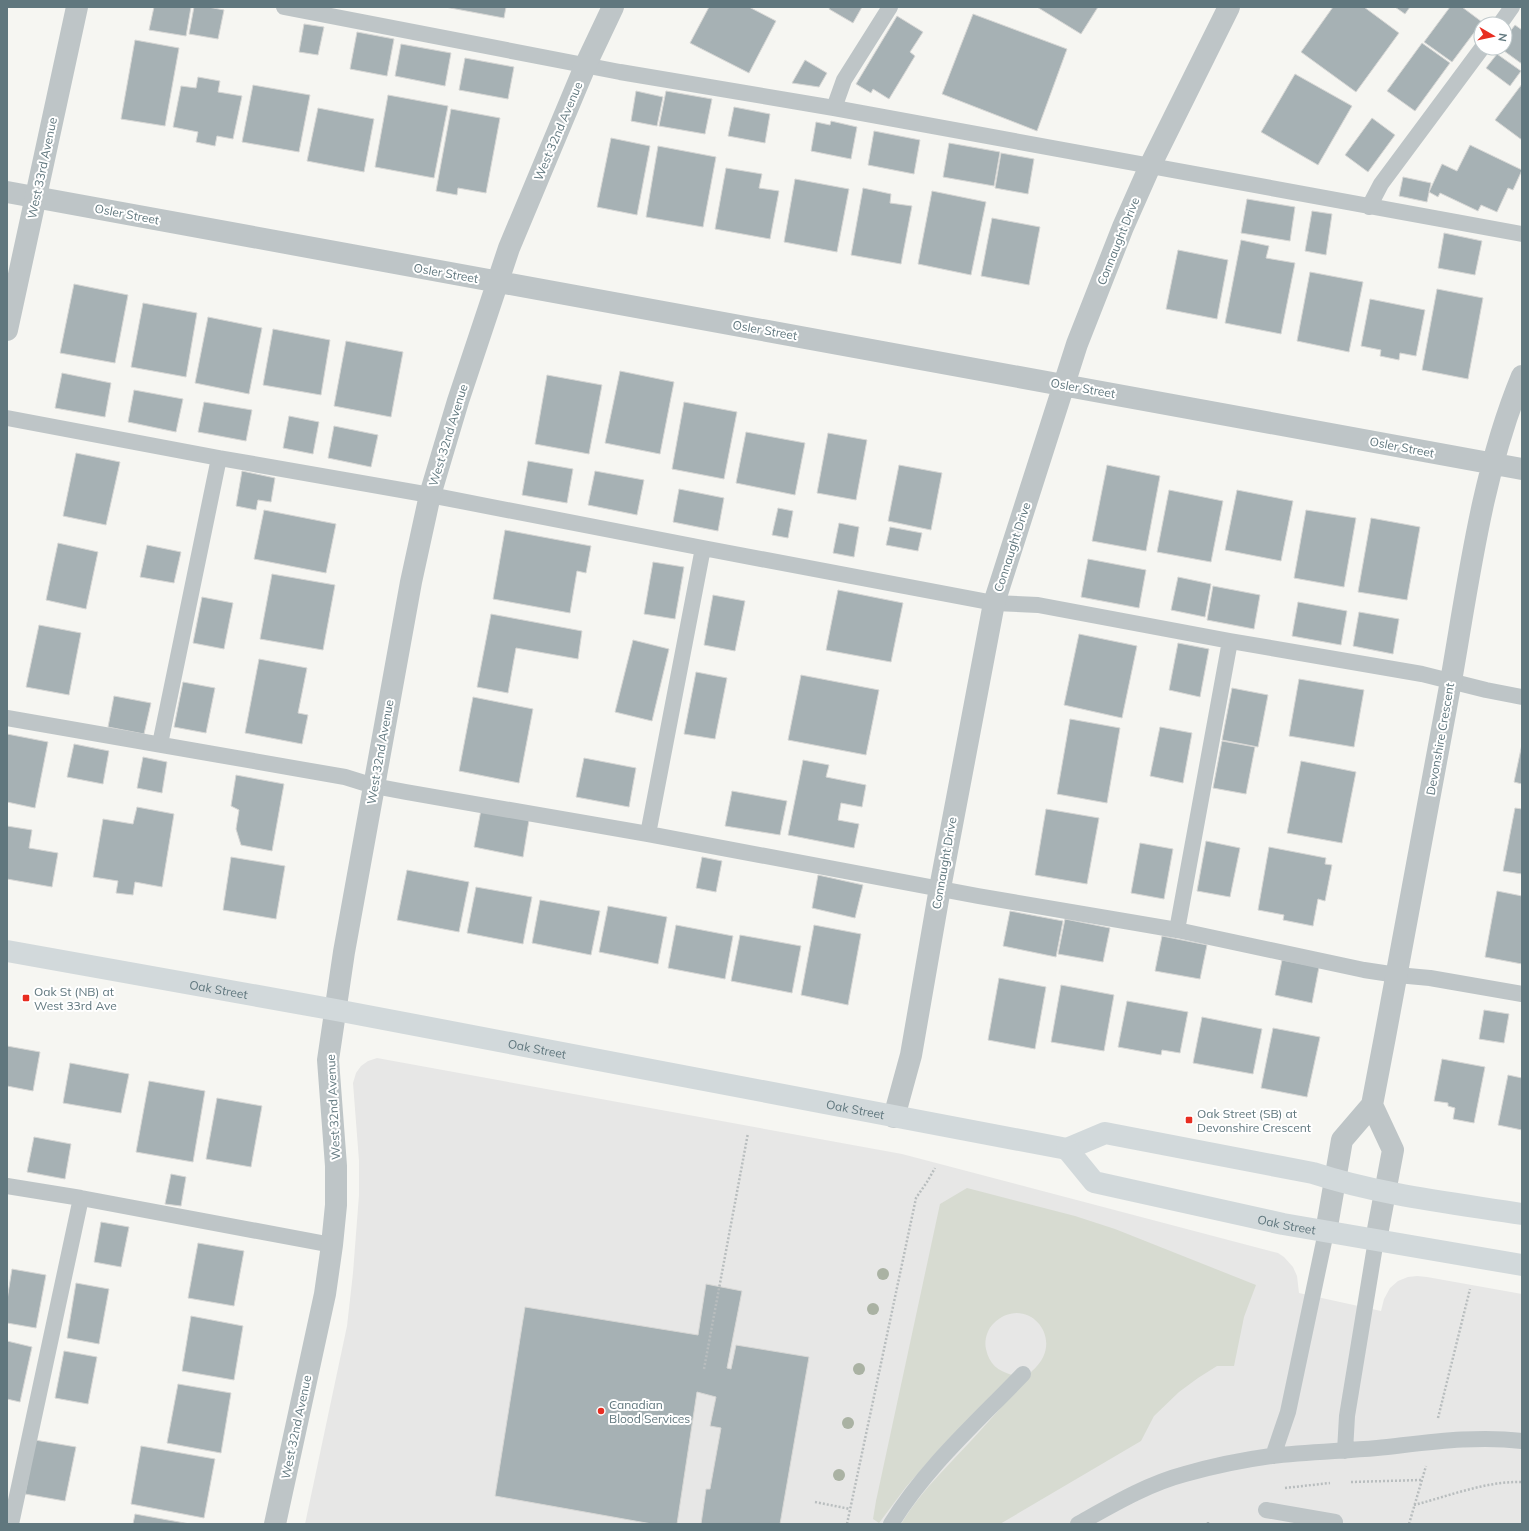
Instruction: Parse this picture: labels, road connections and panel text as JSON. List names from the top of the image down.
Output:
{
  "streets": {
    "main road": ["Oak Street"],
    "street": [
      "West 32nd Avenue",
      "West 33rd Avenue",
      "Osler Street",
      "Connaught Drive",
      "Devonshire Crescent"
    ]
  },
  "crossings": [
    ["West 32nd Avenue", "Osler Street"],
    ["West 32nd Avenue", "Oak Street"],
    ["West 33rd Avenue", "Osler Street"],
    ["Osler Street", "Connaught Drive"],
    ["Osler Street", "Devonshire Crescent"],
    ["Connaught Drive", "Oak Street"],
    ["Devonshire Crescent", "Oak Street"]
  ],
  "places": {
    "transit": ["Oak St (NB) at West 33rd Ave", "Oak Street (SB) at Devonshire Crescent"],
    "other": ["Canadian Blood Services"]
  },
  "north": "right"
}
